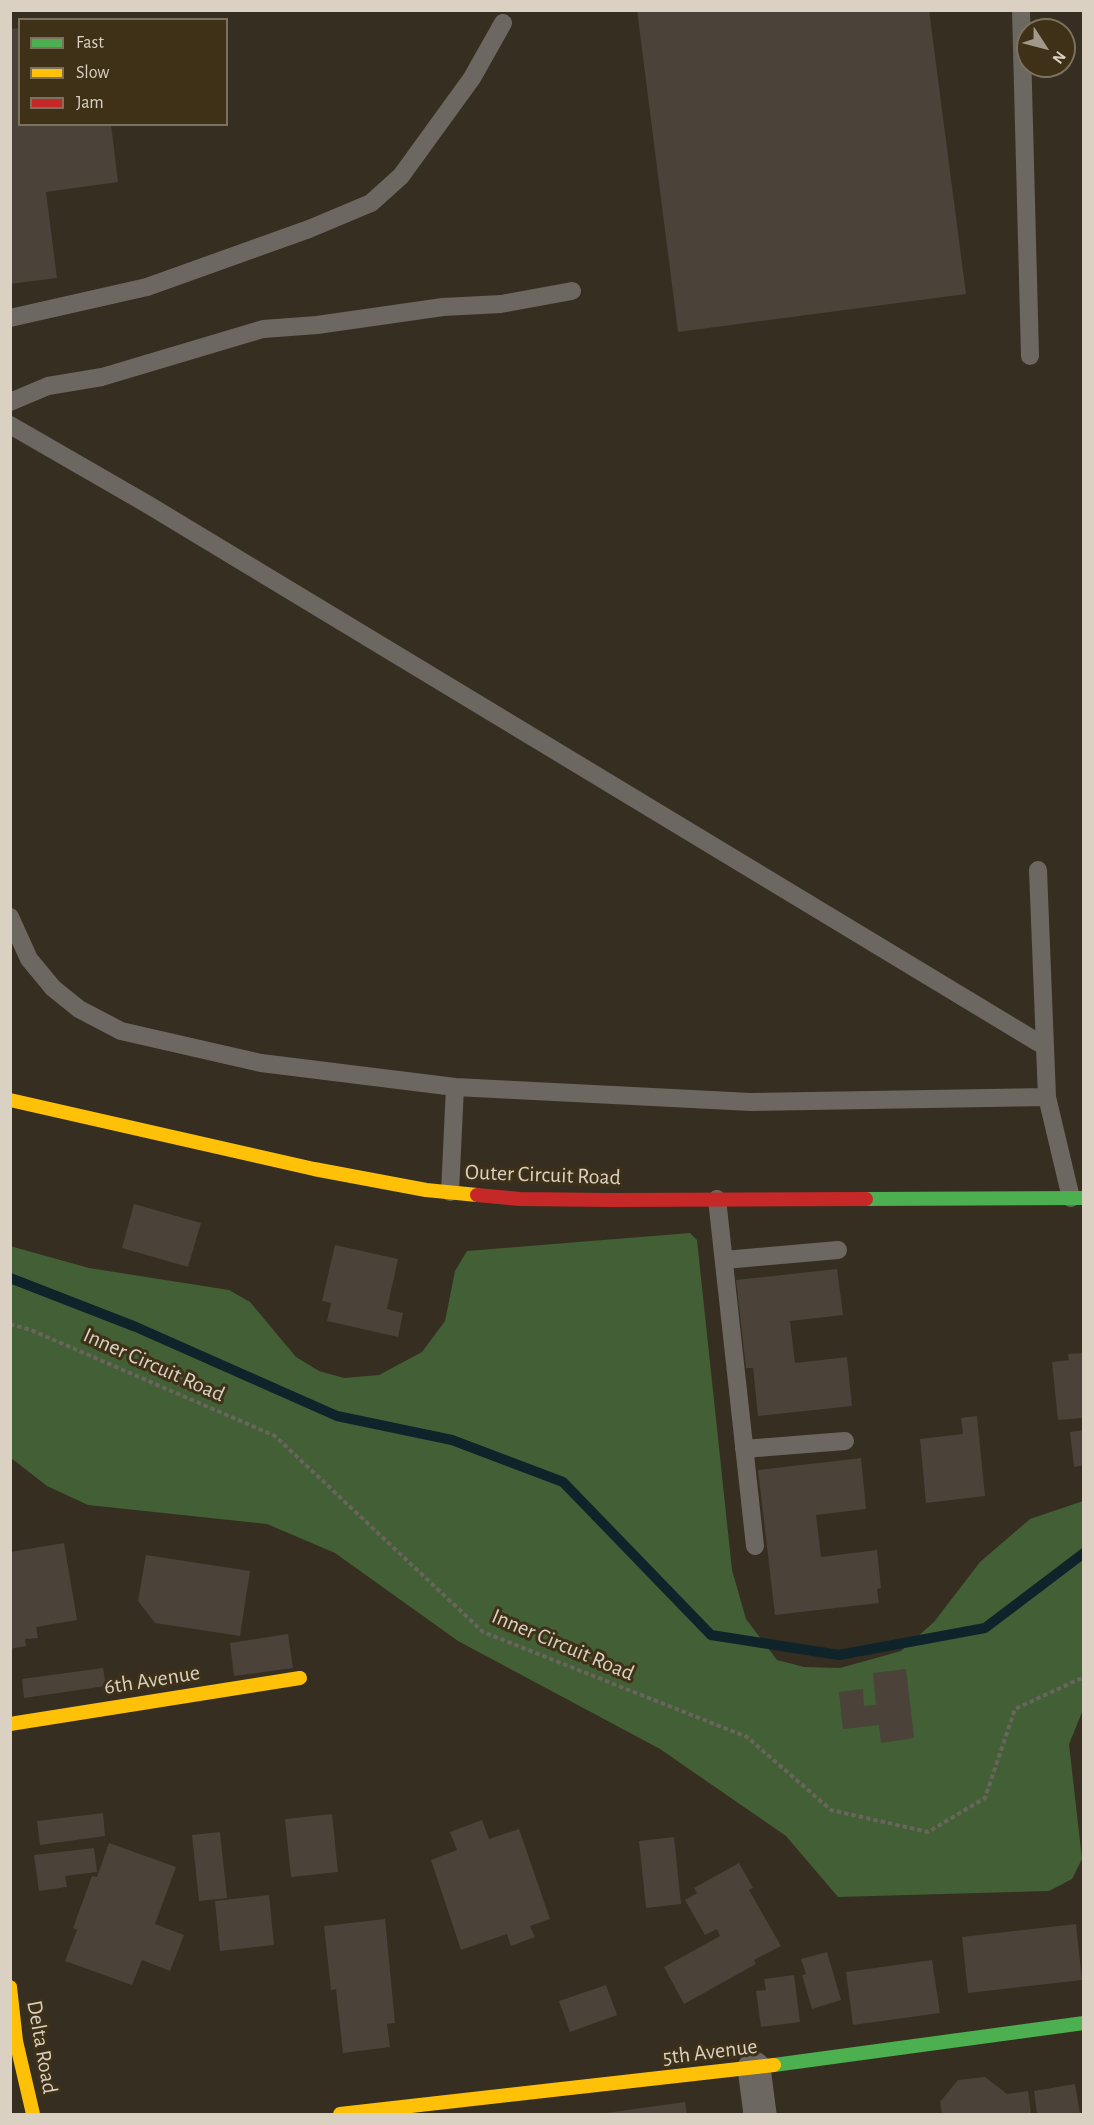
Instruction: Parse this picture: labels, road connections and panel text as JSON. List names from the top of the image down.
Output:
{
  "streets": {
    "street": [
      "Outer Circuit Road",
      "6th Avenue",
      "Delta Road",
      "5th Avenue"
    ],
    "path": ["Inner Circuit Road"]
  },
  "legend": ["Fast", "Slow", "Jam"],
  "north": "bottom right"
}
